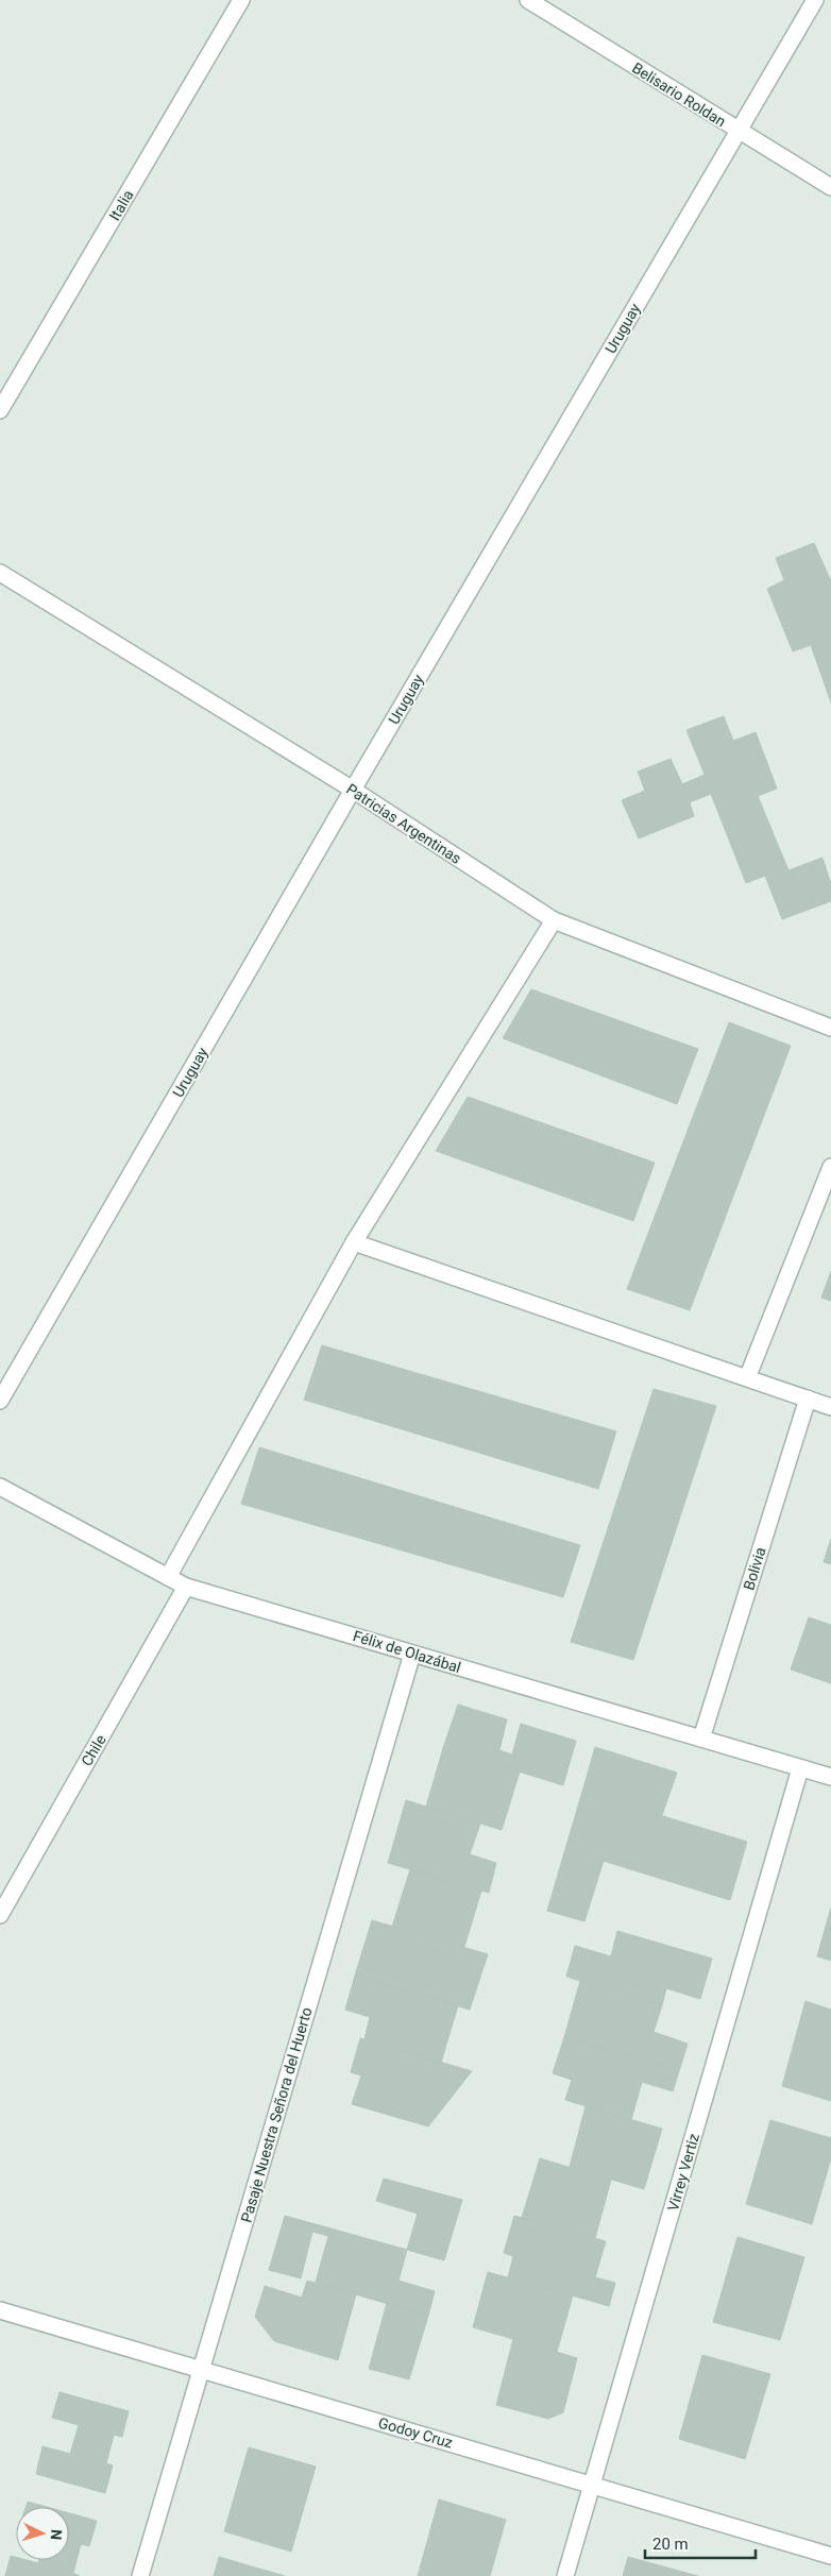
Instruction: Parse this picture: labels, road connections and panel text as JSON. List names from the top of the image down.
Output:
{
  "streets": {
    "street": [
      "Belisario Roldan",
      "Italia",
      "Uruguay",
      "Patricias Argentinas",
      "Bolivia",
      "Félix de Olazábal",
      "Chile",
      "Pasaje Nuestra Señora del Huerto",
      "Virrey Vertiz",
      "Godoy Cruz"
    ]
  },
  "crossings": [
    ["Belisario Roldan", "Uruguay"],
    ["Uruguay", "Patricias Argentinas"],
    ["Bolivia", "Félix de Olazábal"],
    ["Félix de Olazábal", "Chile"],
    ["Félix de Olazábal", "Pasaje Nuestra Señora del Huerto"],
    ["Félix de Olazábal", "Virrey Vertiz"],
    ["Pasaje Nuestra Señora del Huerto", "Godoy Cruz"],
    ["Virrey Vertiz", "Godoy Cruz"]
  ],
  "scale_bar": "20 m",
  "north": "right"
}
